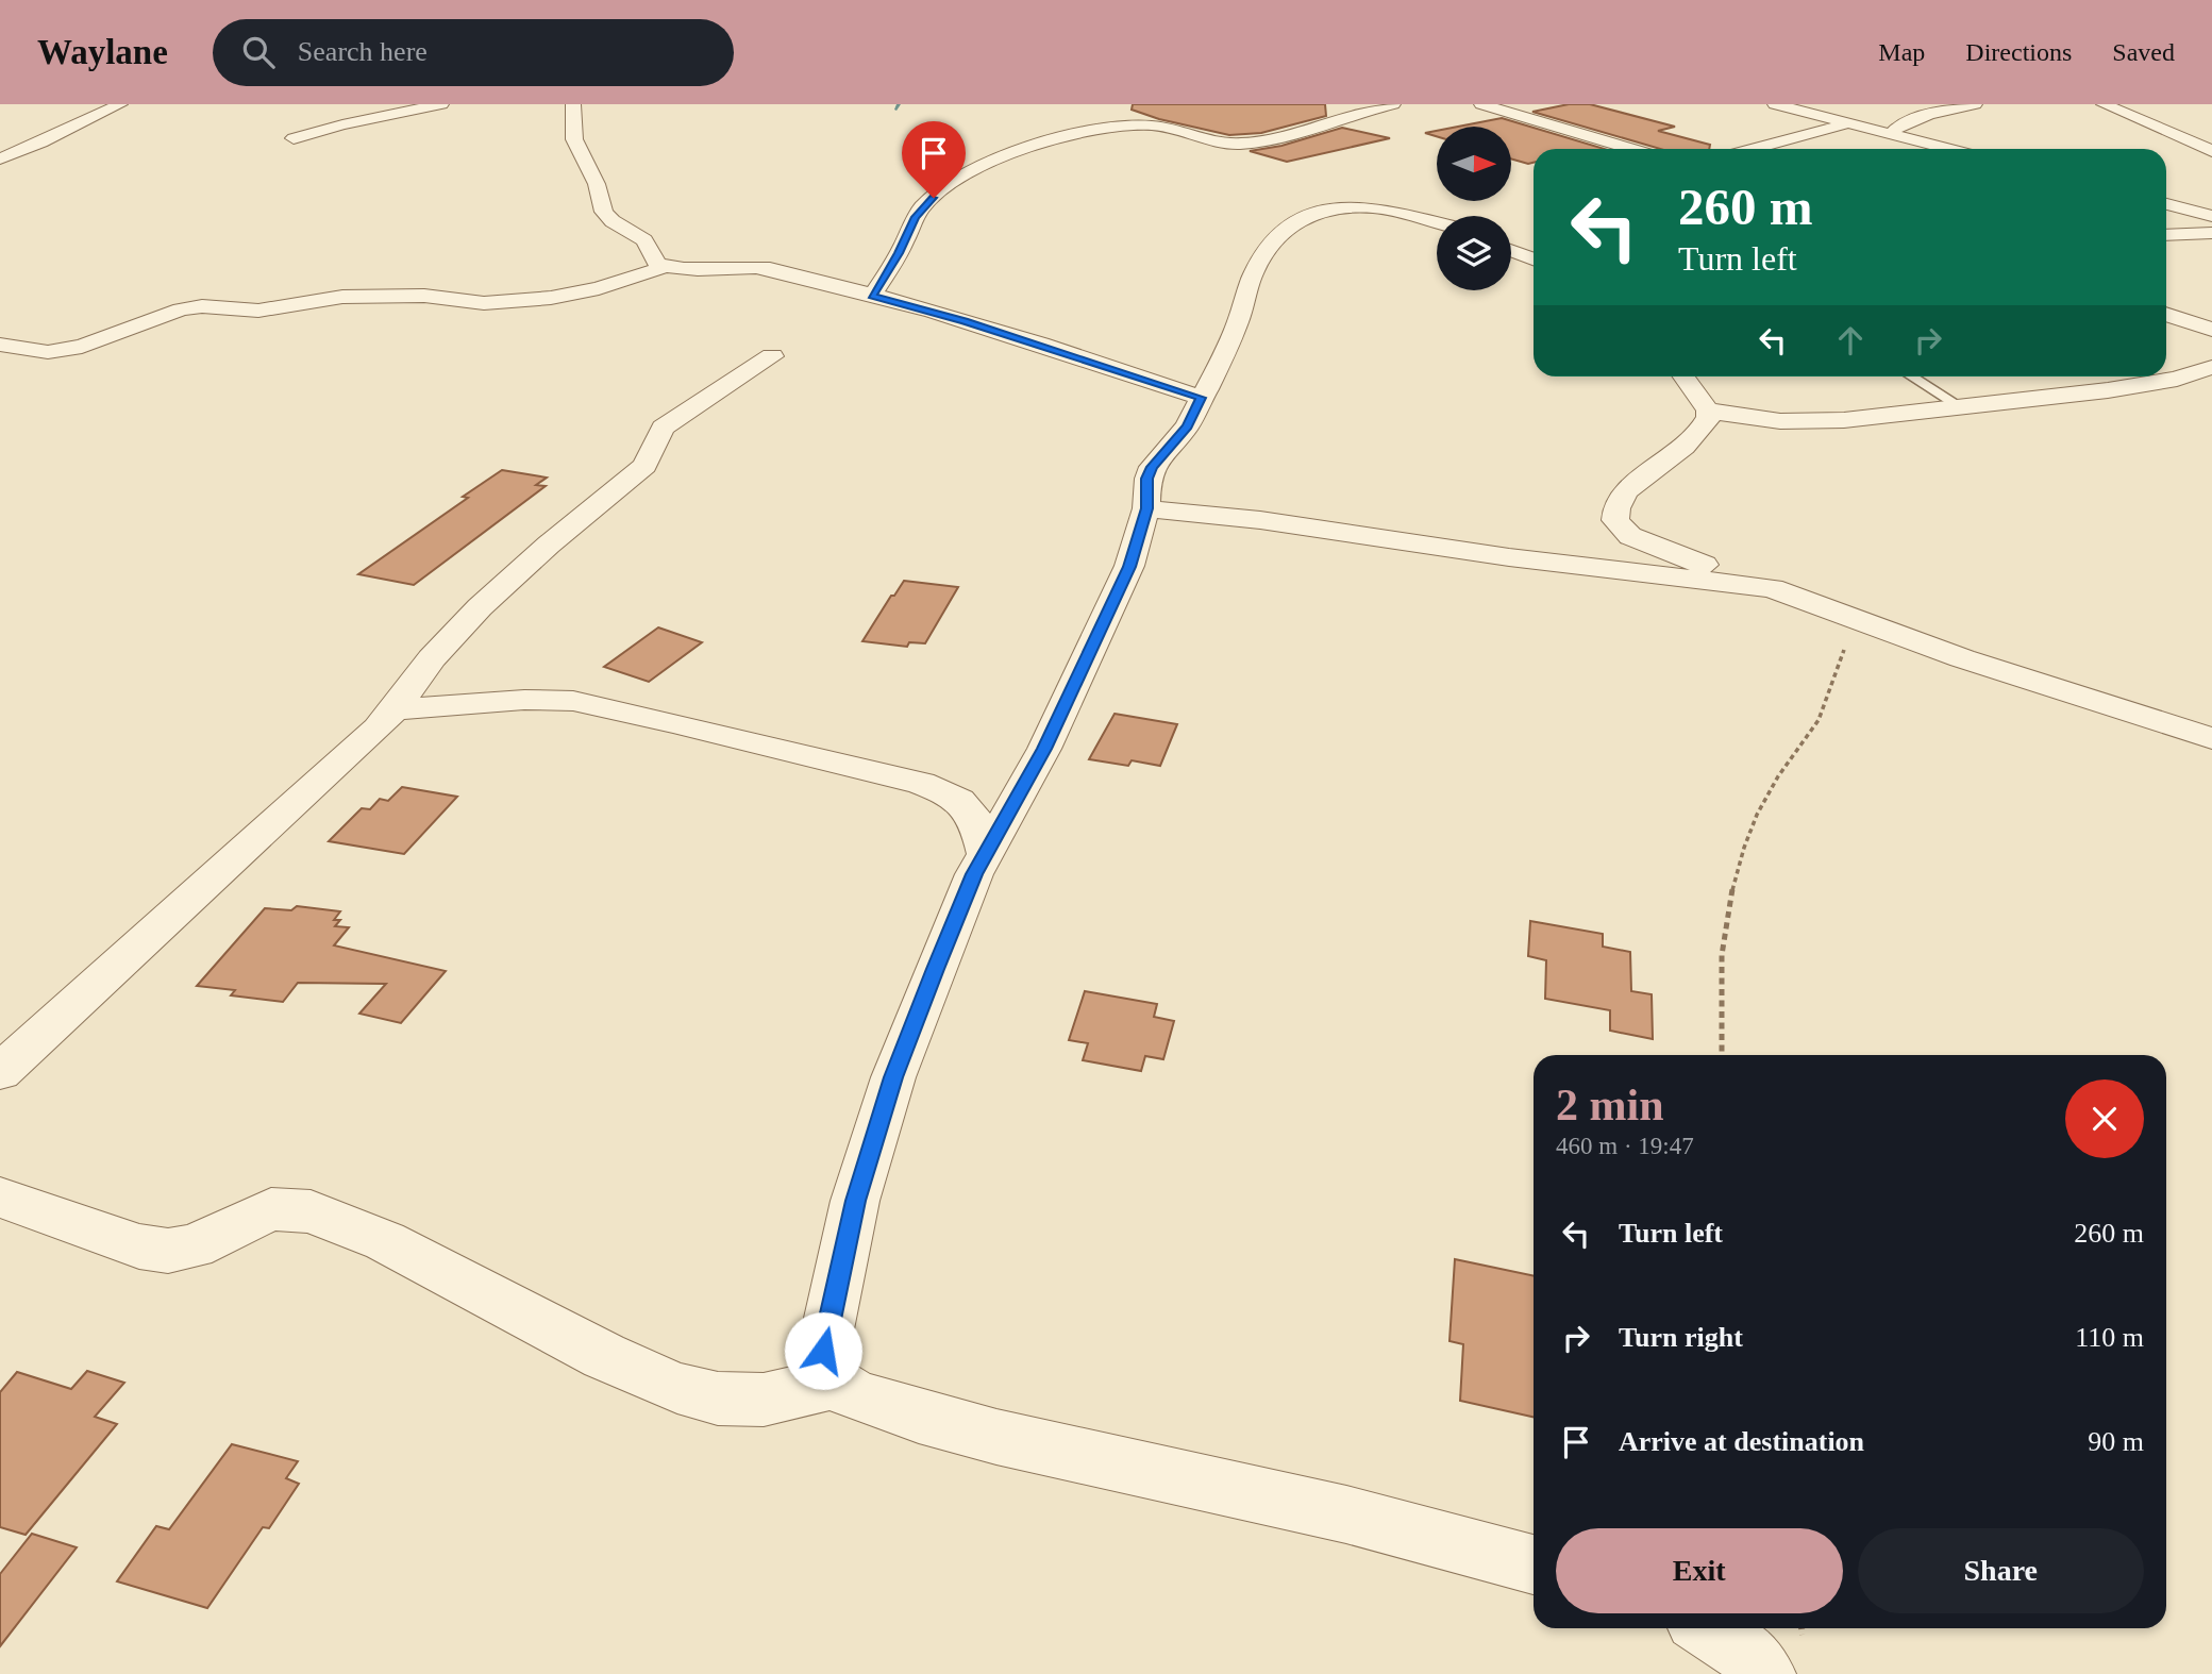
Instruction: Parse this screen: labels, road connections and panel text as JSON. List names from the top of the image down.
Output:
{
  "north": "right",
  "page": {
    "header": "Waylane",
    "search": "Search here",
    "nav": ["Map", "Directions", "Saved"],
    "turn": ["260 m", "Turn left"],
    "heading": ["2 min", "460 m · 19:47"],
    "list": [
      {
        "name": "Turn left",
        "value": "260 m"
      },
      {
        "name": "Turn right",
        "value": "110 m"
      },
      {
        "name": "Arrive at destination",
        "value": "90 m"
      }
    ],
    "buttons": ["Exit", "Share"]
  }
}
